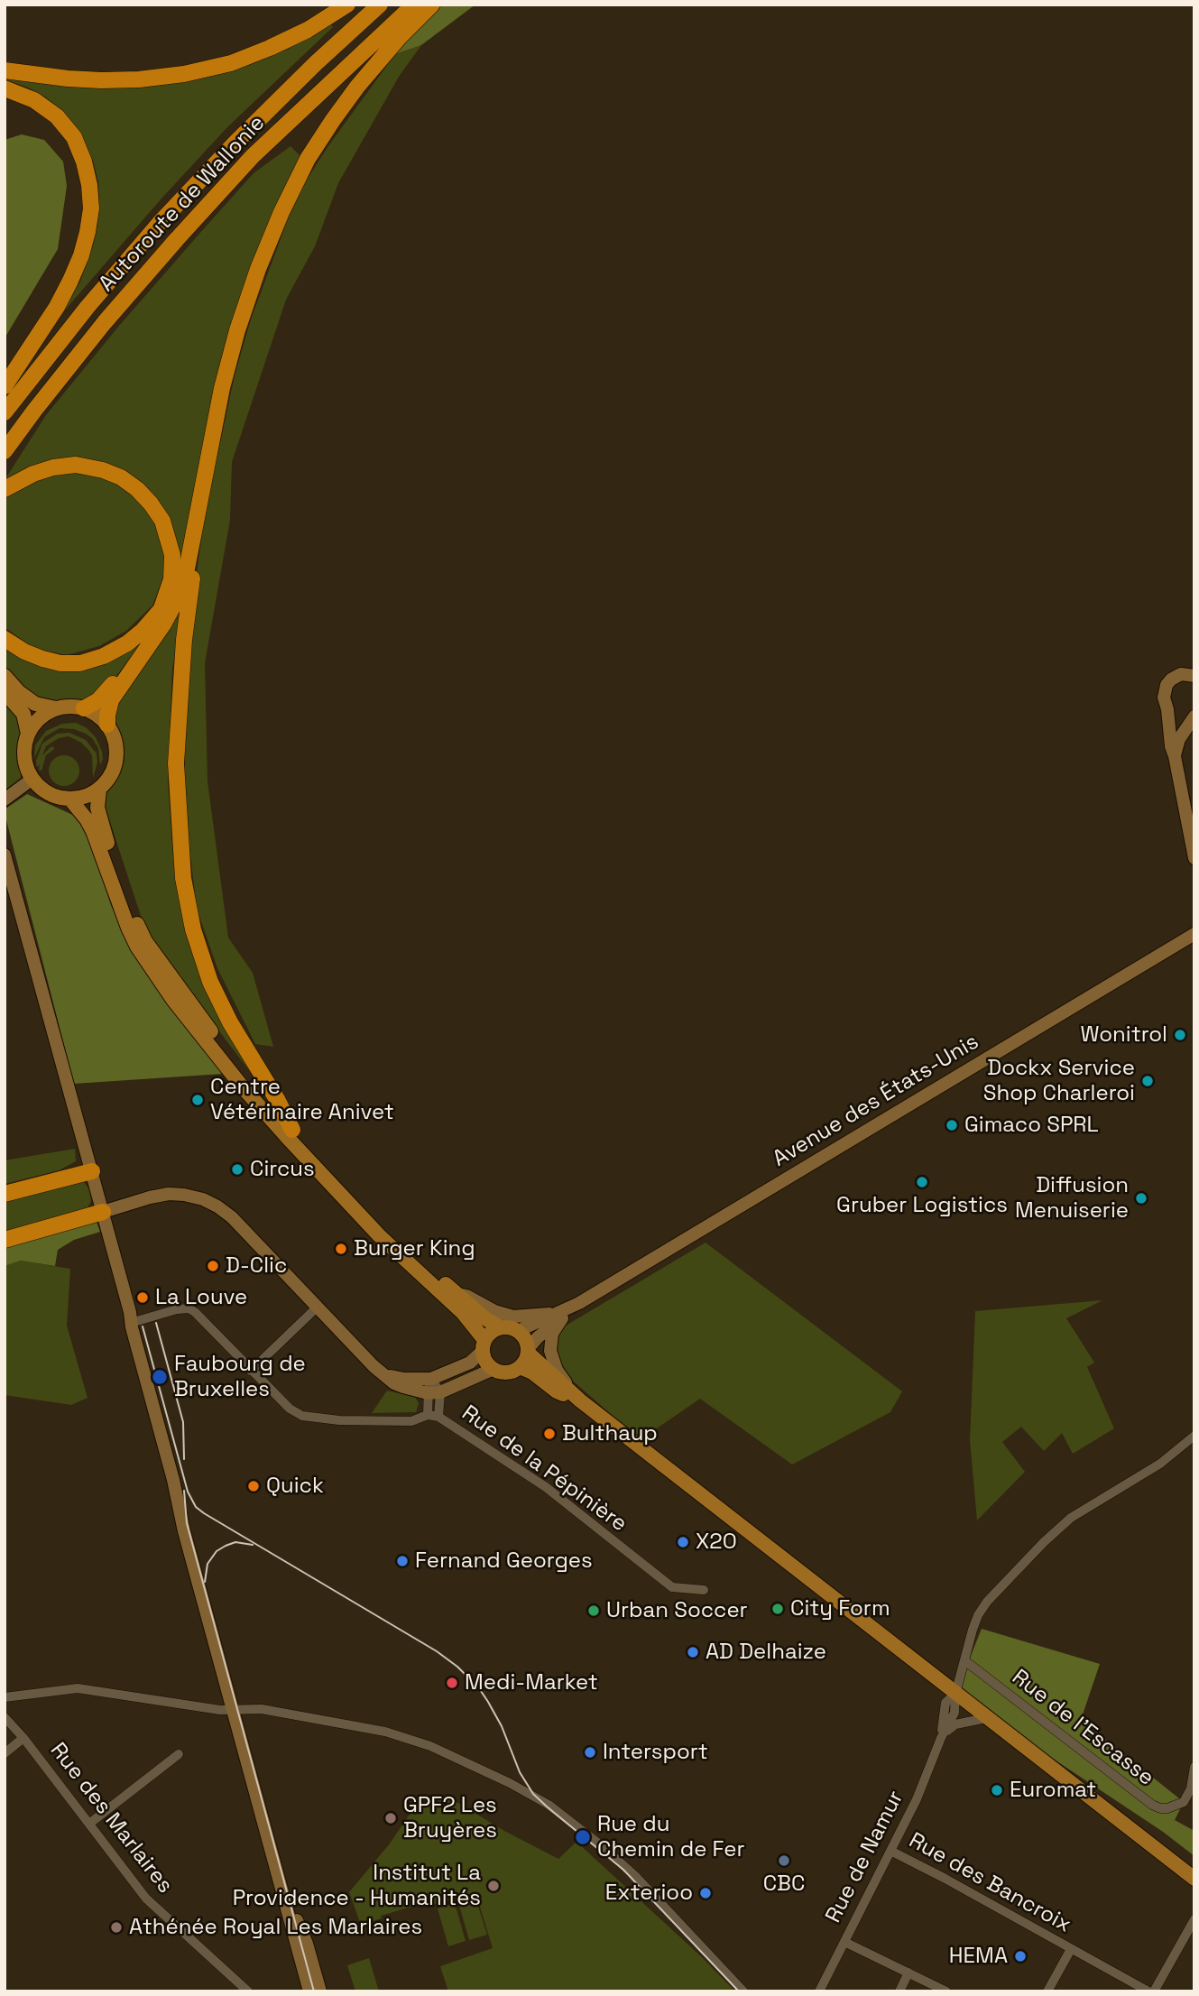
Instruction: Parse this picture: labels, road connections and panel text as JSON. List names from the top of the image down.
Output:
{
  "streets": {
    "highway": ["Autoroute de Wallonie"],
    "street": [
      "Avenue des États-Unis",
      "Rue de la Pépinière",
      "Rue de l'Escasse",
      "Rue des Marlaires",
      "Rue de Namur",
      "Rue des Bancroix"
    ]
  },
  "crossings": [
    ["Rue de l'Escasse", "Rue de Namur"],
    ["Rue de Namur", "Rue des Bancroix"]
  ],
  "places": [
    "Wonitrol",
    "Dockx Service Shop Charleroi",
    "Centre Vétérinaire Anivet",
    "Gimaco SPRL",
    "Circus",
    "Gruber Logistics",
    "Diffusion Menuiserie",
    "Burger King",
    "D-Clic",
    "La Louve",
    "Faubourg de Bruxelles",
    "Bulthaup",
    "Quick",
    "X2O",
    "Fernand Georges",
    "City Form",
    "Urban Soccer",
    "AD Delhaize",
    "Medi-Market",
    "Intersport",
    "Euromat",
    "GPF2 Les Bruyères",
    "Rue du Chemin de Fer",
    "CBC",
    "Institut La Providence - Humanités",
    "Exterioo",
    "Athénée Royal Les Marlaires",
    "HEMA"
  ]
}
